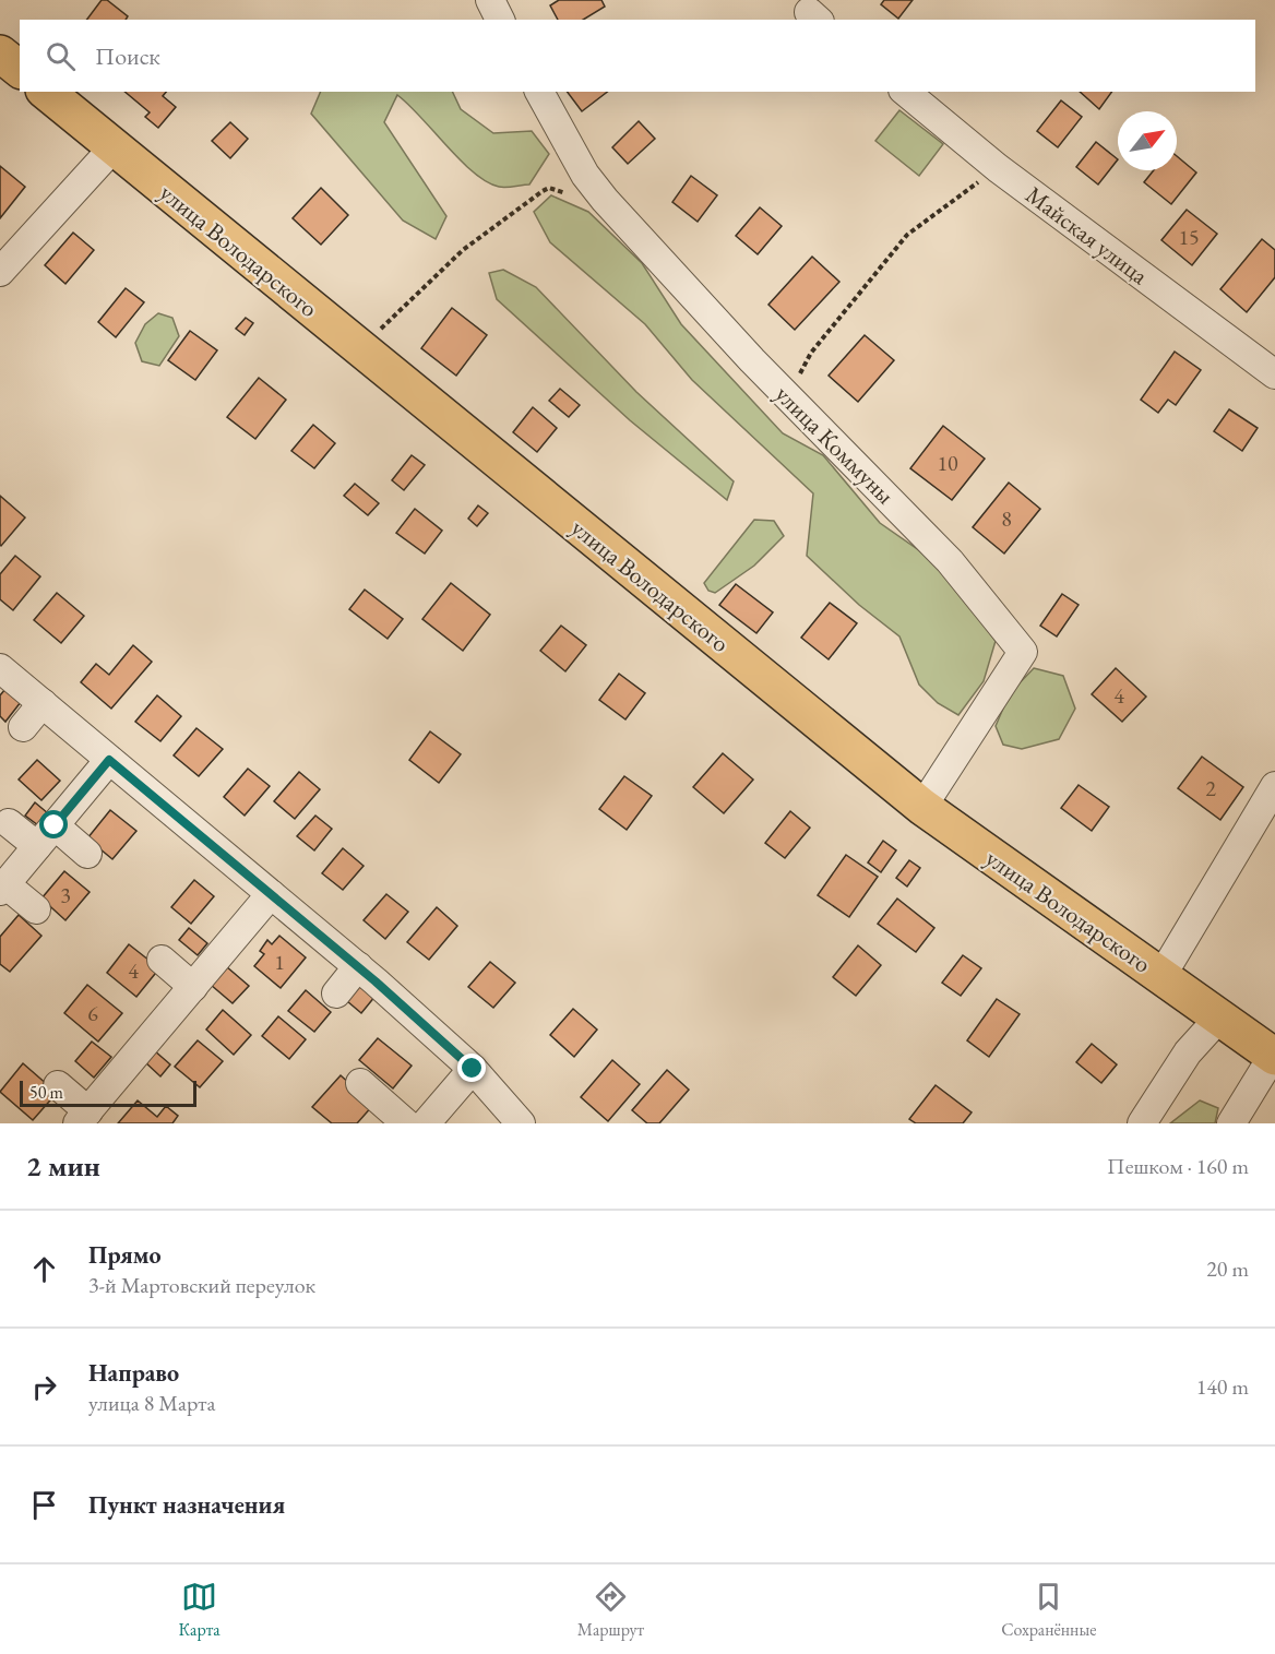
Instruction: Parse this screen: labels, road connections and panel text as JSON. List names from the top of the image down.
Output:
{
  "streets": {
    "main road": ["улица Володарского"],
    "street": ["Майская улица", "улица Коммуны"]
  },
  "crossings": [
    ["улица Володарского", "улица Коммуны"]
  ],
  "house_numbers": [
    "15",
    "10",
    "8",
    "4",
    "2",
    "3",
    "1",
    "4",
    "6"
  ],
  "scale_bar": "50 m",
  "north": "top right",
  "page": {
    "search": "Поиск",
    "scale": "50 m",
    "heading": ["2 мин", "Пешком · 160 m"],
    "list": [
      ["Прямо", "3-й Мартовский переулок", "20 m"],
      ["Направо", "улица 8 Марта", "140 m"],
      "Пункт назначения"
    ],
    "nav": ["Карта", "Маршрут", "Сохранённые"]
  }
}
